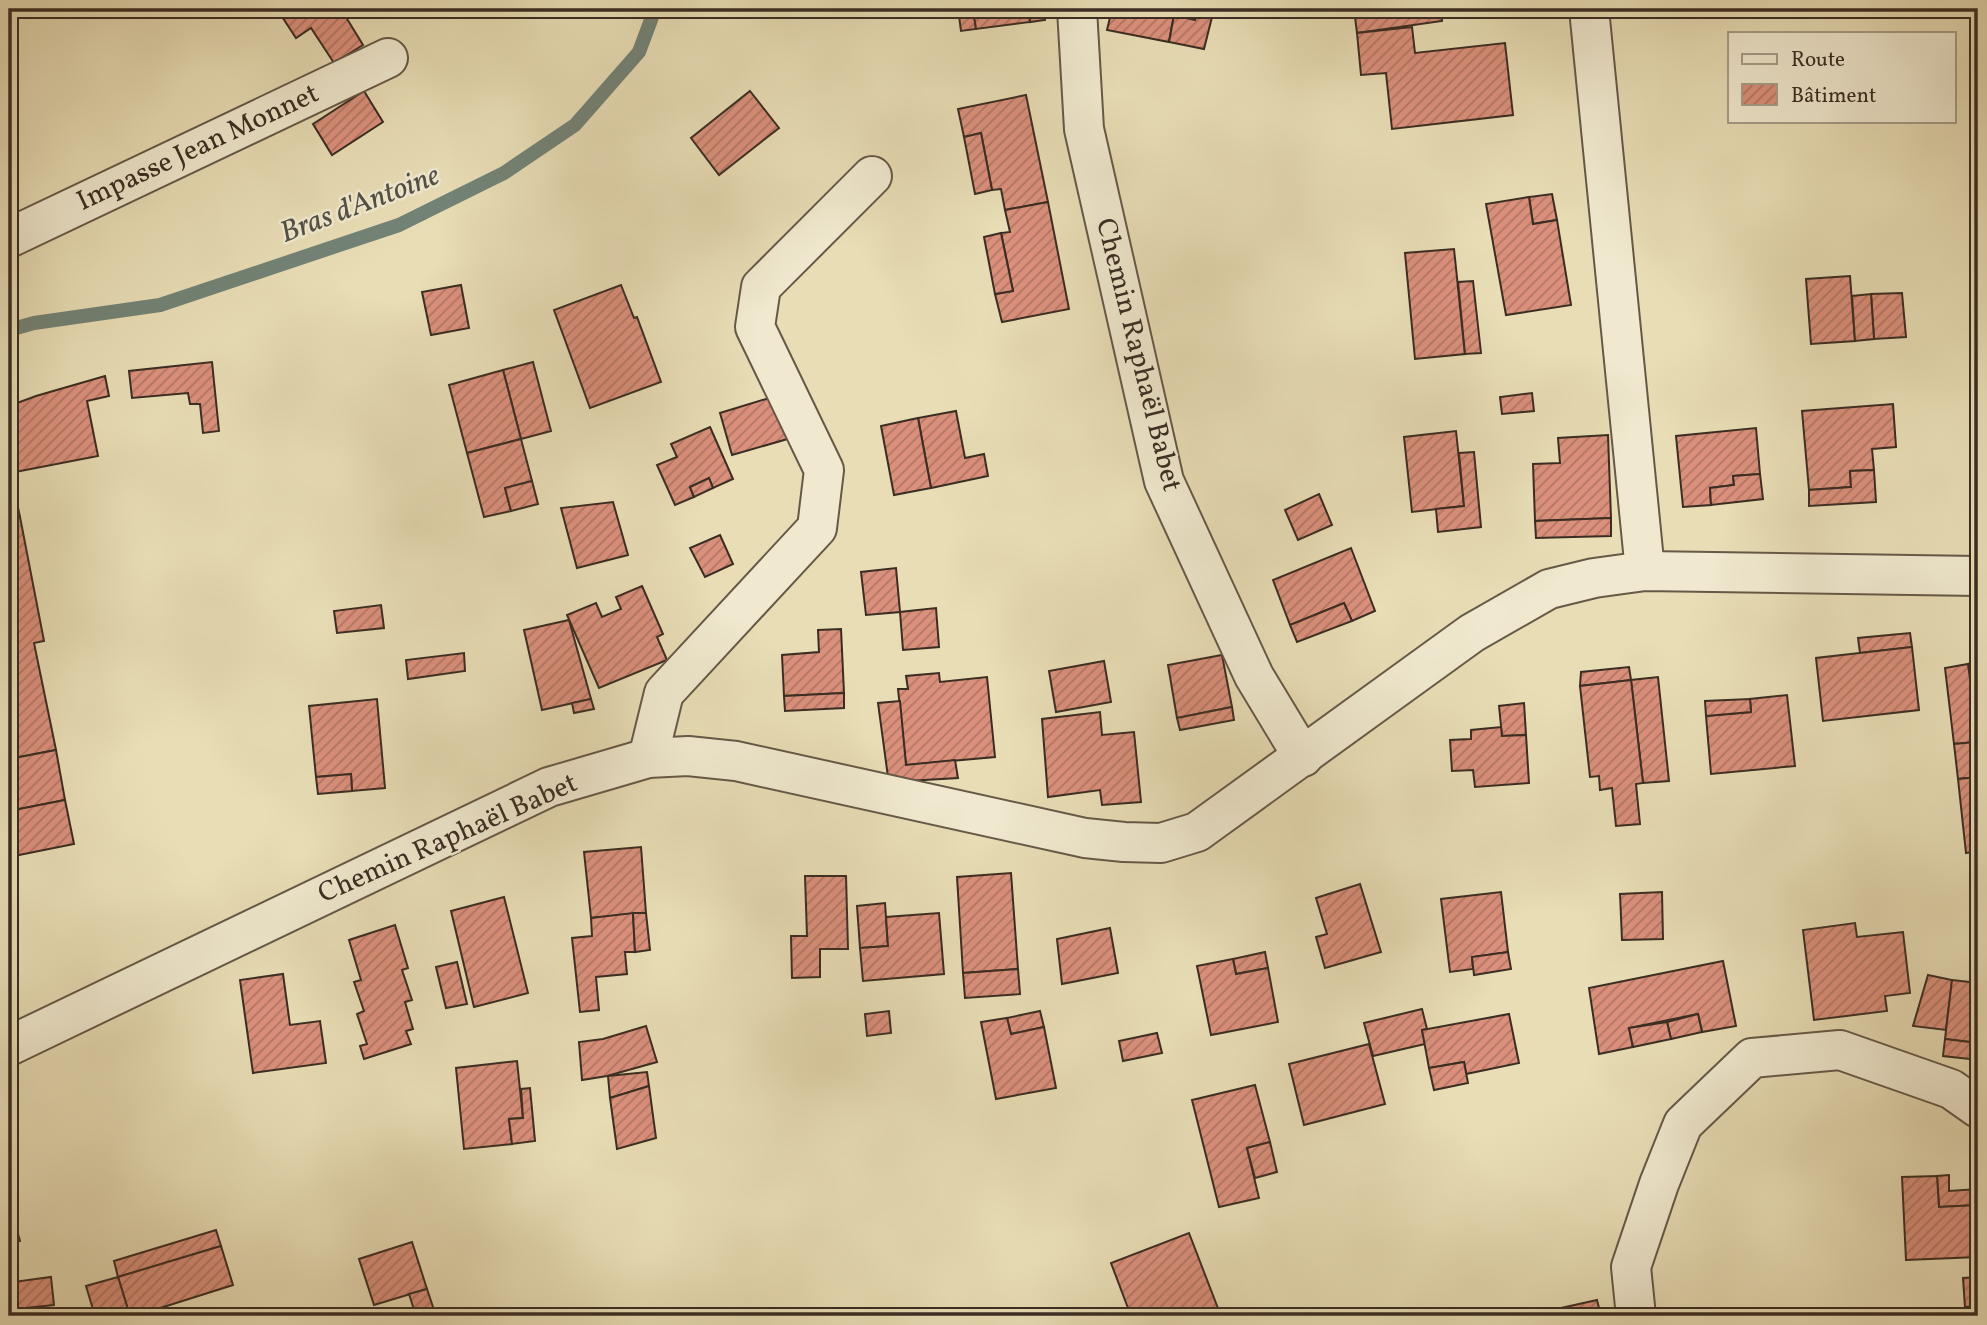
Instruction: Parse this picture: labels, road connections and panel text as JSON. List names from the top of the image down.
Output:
{
  "streets": {
    "street": ["Impasse Jean Monnet", "Chemin Raphaël Babet"]
  },
  "water": ["Bras d'Antoine"],
  "legend": ["Route", "Bâtiment"]
}
